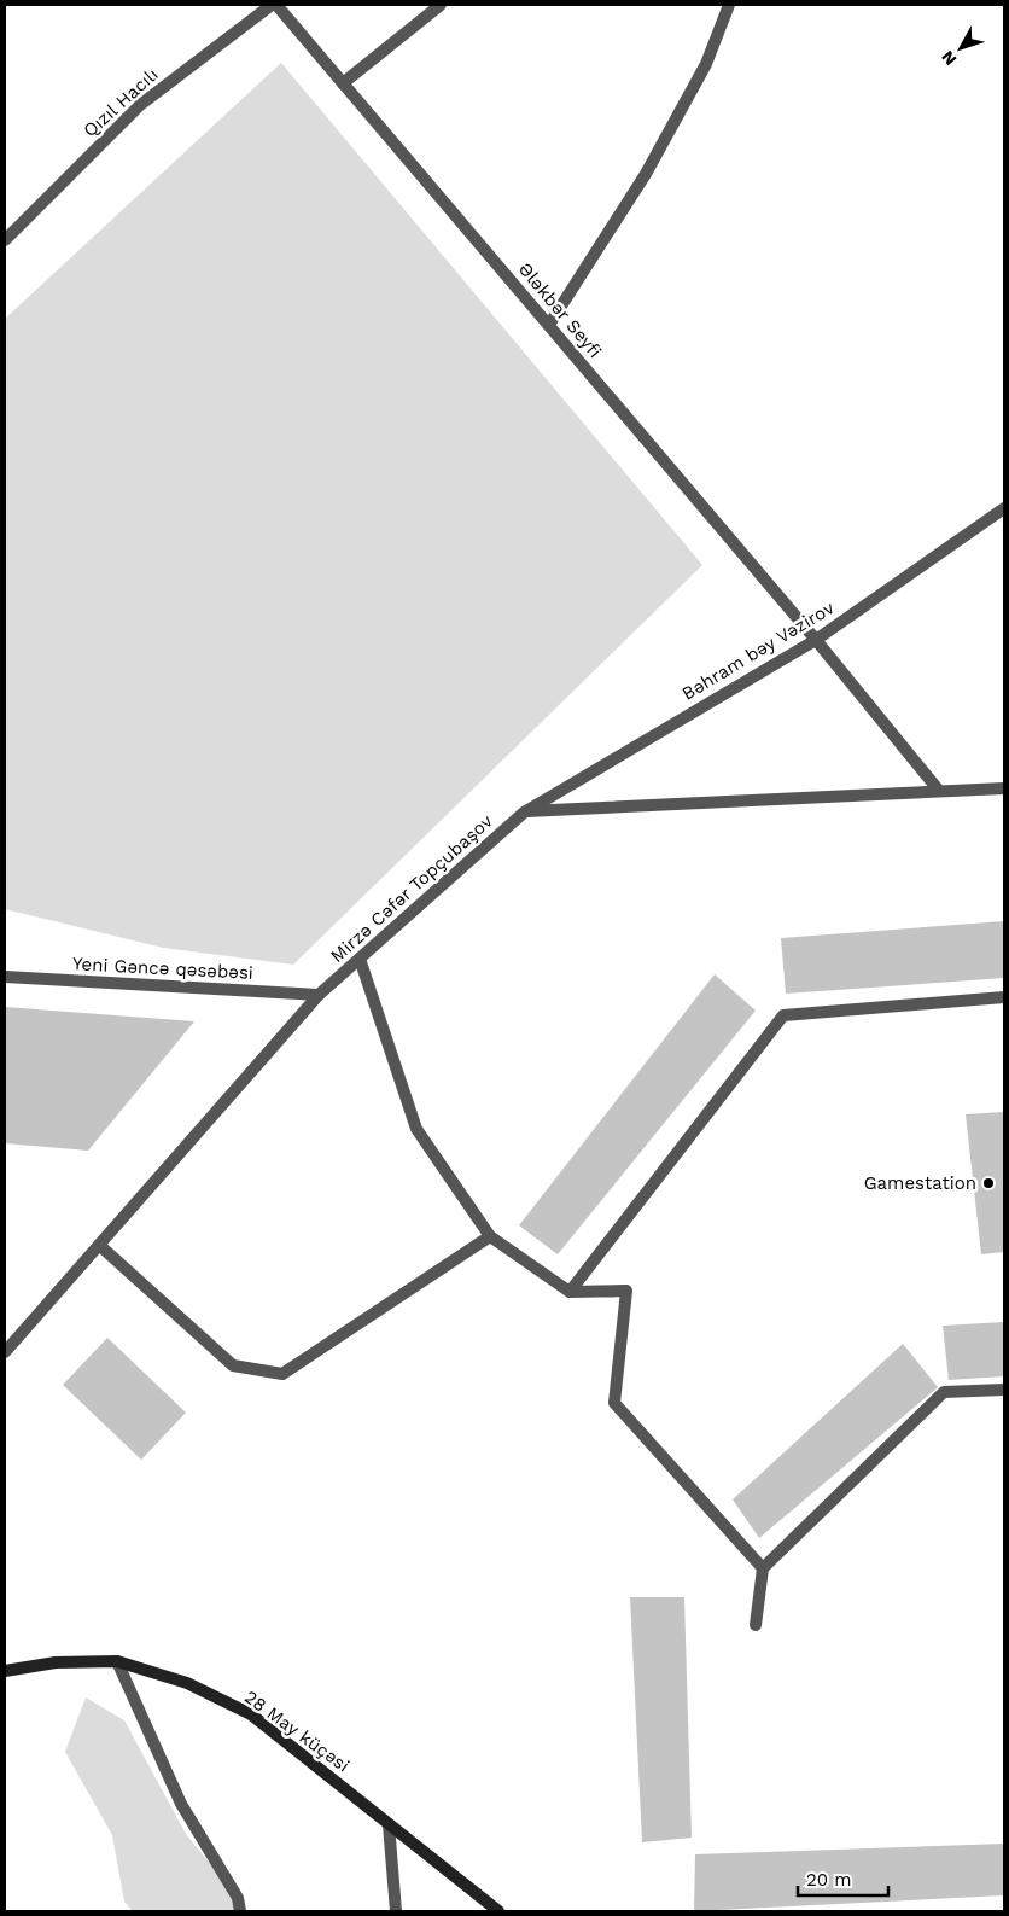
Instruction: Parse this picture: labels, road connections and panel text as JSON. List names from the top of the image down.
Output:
{
  "streets": {
    "main road": ["28 May küçəsi"],
    "street": [
      "Qızıl Hacılı",
      "Ələkbər Seyfi",
      "Bəhram bəy Vəzirov",
      "Mirzə Cəfər Topçubaşov",
      "Yeni Gəncə qəsəbəsi"
    ]
  },
  "crossings": [
    ["Ələkbər Seyfi", "Bəhram bəy Vəzirov"],
    ["Bəhram bəy Vəzirov", "Mirzə Cəfər Topçubaşov"],
    ["Mirzə Cəfər Topçubaşov", "Yeni Gəncə qəsəbəsi"]
  ],
  "places": ["Gamestation"],
  "scale_bar": "20 m",
  "north": "bottom left"
}
